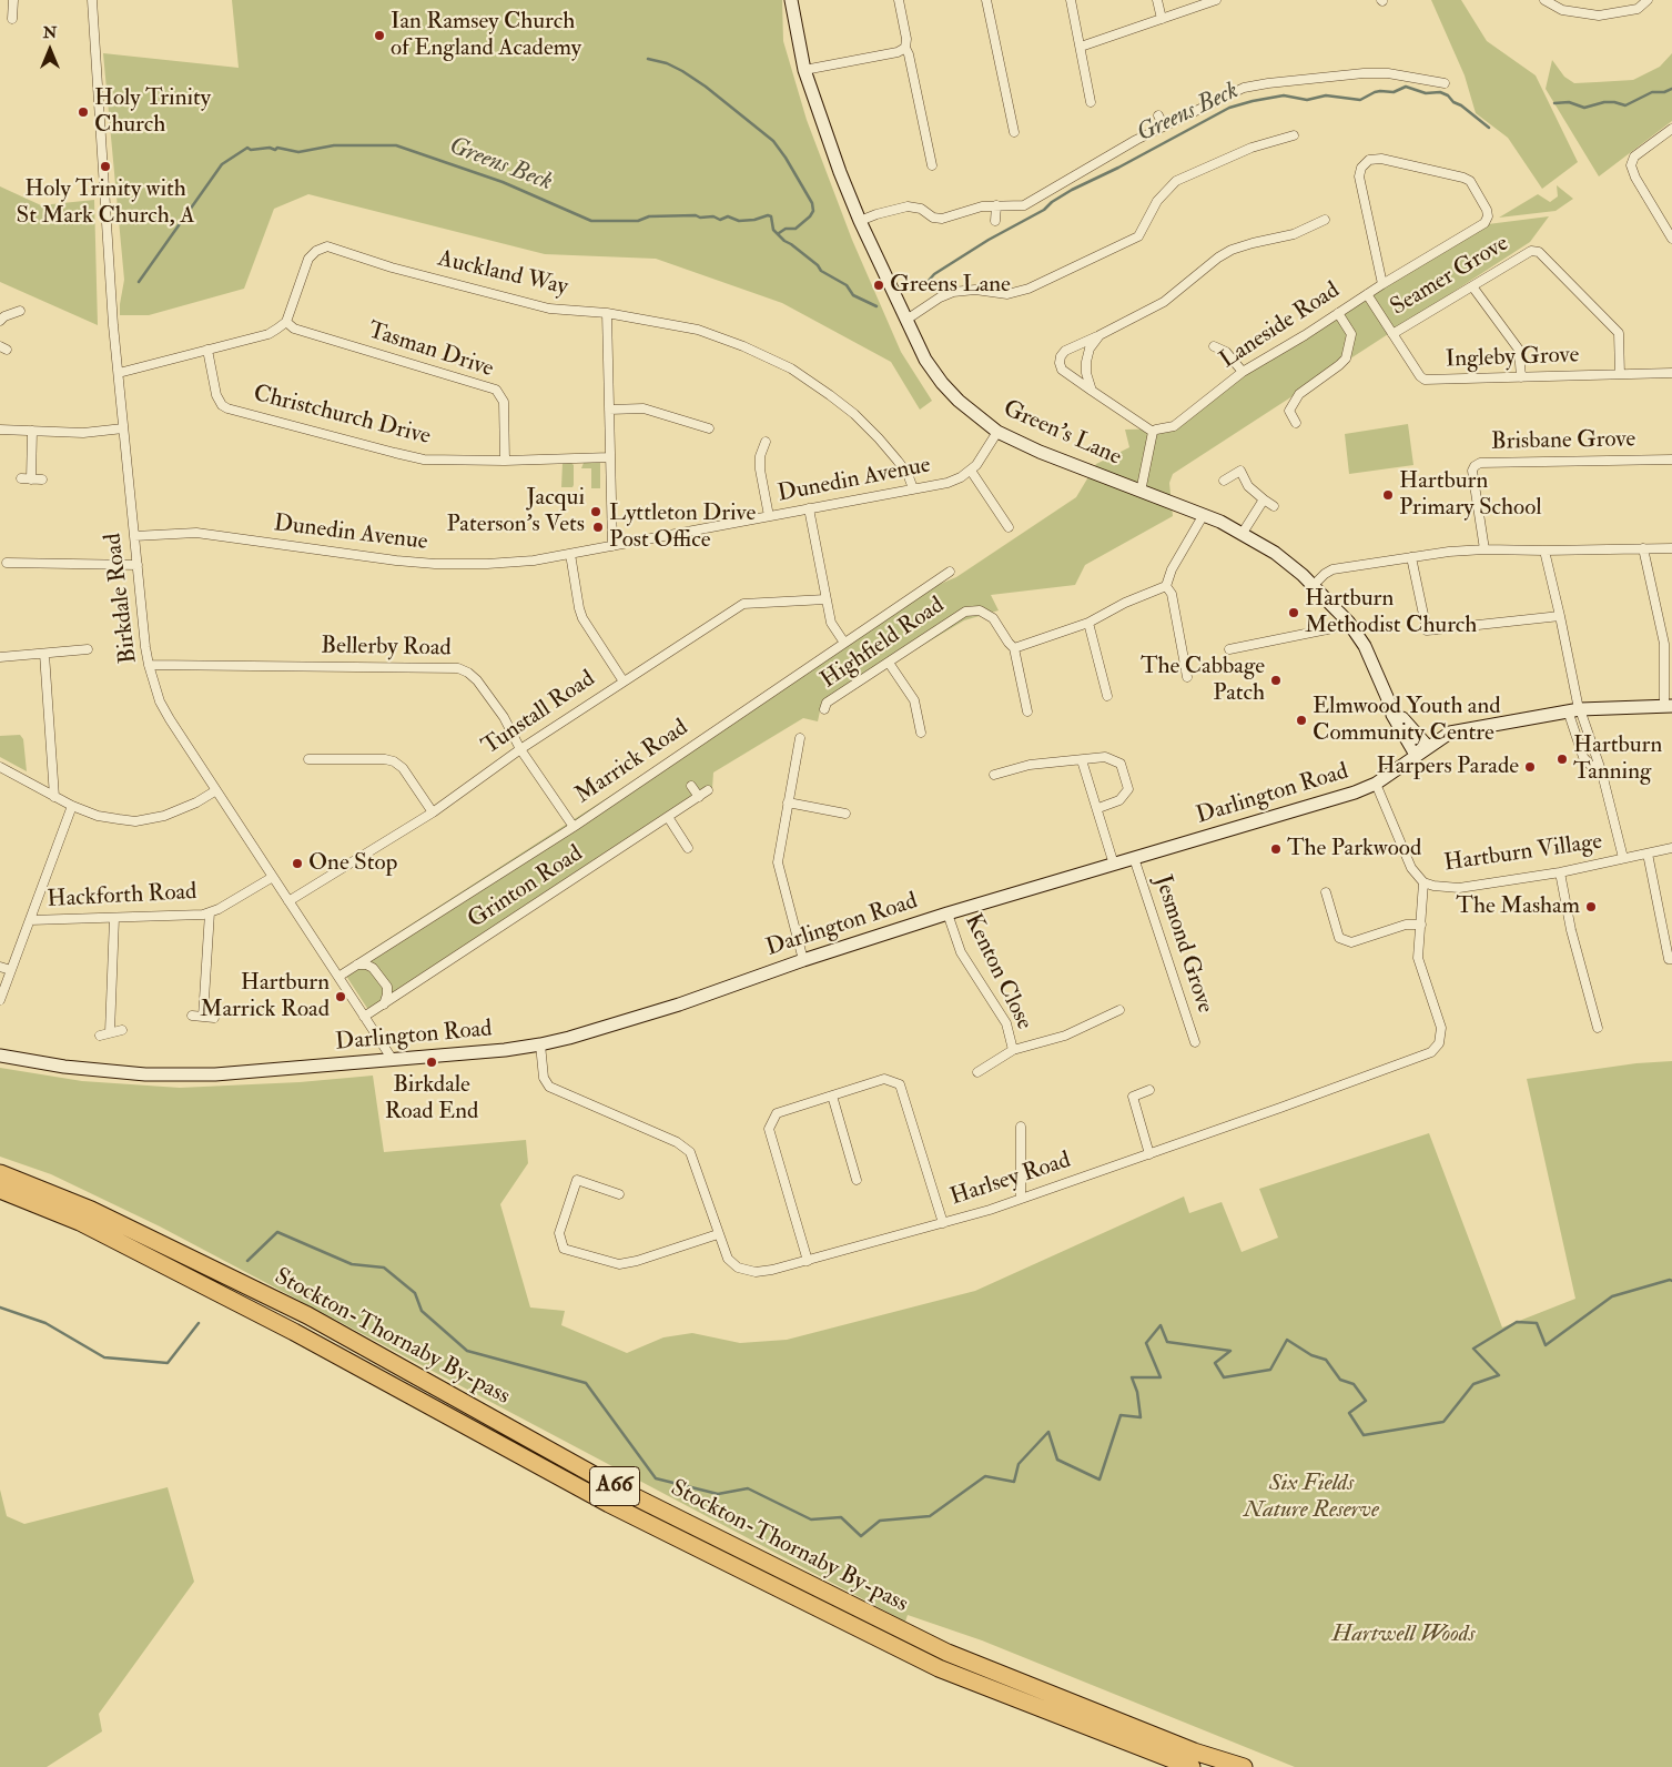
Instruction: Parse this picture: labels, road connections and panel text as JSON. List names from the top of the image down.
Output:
{
  "streets": {
    "highway": ["Stockton-Thornaby By-pass", "A66"],
    "street": [
      "Auckland Way",
      "Seamer Grove",
      "Laneside Road",
      "Tasman Drive",
      "Ingleby Grove",
      "Christchurch Drive",
      "Green's Lane",
      "Brisbane Grove",
      "Dunedin Avenue",
      "Birkdale Road",
      "Highfield Road",
      "Bellerby Road",
      "Tunstall Road",
      "Marrick Road",
      "Darlington Road",
      "Hartburn Village",
      "Grinton Road",
      "Hackforth Road",
      "Jesmond Grove",
      "Kenton Close",
      "Harlsey Road"
    ]
  },
  "crossings": [
    ["Auckland Way", "Tasman Drive"],
    ["Auckland Way", "Dunedin Avenue"],
    ["Seamer Grove", "Ingleby Grove"],
    ["Laneside Road", "Ingleby Grove"],
    ["Tasman Drive", "Christchurch Drive"],
    ["Green's Lane", "Dunedin Avenue"],
    ["Green's Lane", "Darlington Road"],
    ["Dunedin Avenue", "Birkdale Road"],
    ["Birkdale Road", "Bellerby Road"],
    ["Birkdale Road", "Tunstall Road"],
    ["Birkdale Road", "Marrick Road"],
    ["Birkdale Road", "Darlington Road"],
    ["Birkdale Road", "Grinton Road"],
    ["Birkdale Road", "Hackforth Road"],
    ["Bellerby Road", "Tunstall Road"],
    ["Bellerby Road", "Marrick Road"],
    ["Darlington Road", "Hartburn Village"],
    ["Darlington Road", "Jesmond Grove"],
    ["Darlington Road", "Kenton Close"],
    ["Darlington Road", "Harlsey Road"],
    ["Hartburn Village", "Harlsey Road"]
  ],
  "water": ["Greens Beck"],
  "parks": ["Six Fields Nature Reserve", "Hartwell Woods"],
  "places": [
    "Ian Ramsey Church of England Academy",
    "Holy Trinity Church",
    "Holy Trinity with St Mark Church, A",
    "Greens Lane",
    "Hartburn Primary School",
    "Jacqui Paterson’s Vets",
    "Lyttleton Drive Post Office",
    "Hartburn Methodist Church",
    "The Cabbage Patch",
    "Elmwood Youth and Community Centre",
    "Hartburn Tanning",
    "Harpers Parade",
    "The Parkwood",
    "One Stop",
    "The Masham",
    "Hartburn Marrick Road",
    "Birkdale Road End"
  ],
  "north": "top"
}
